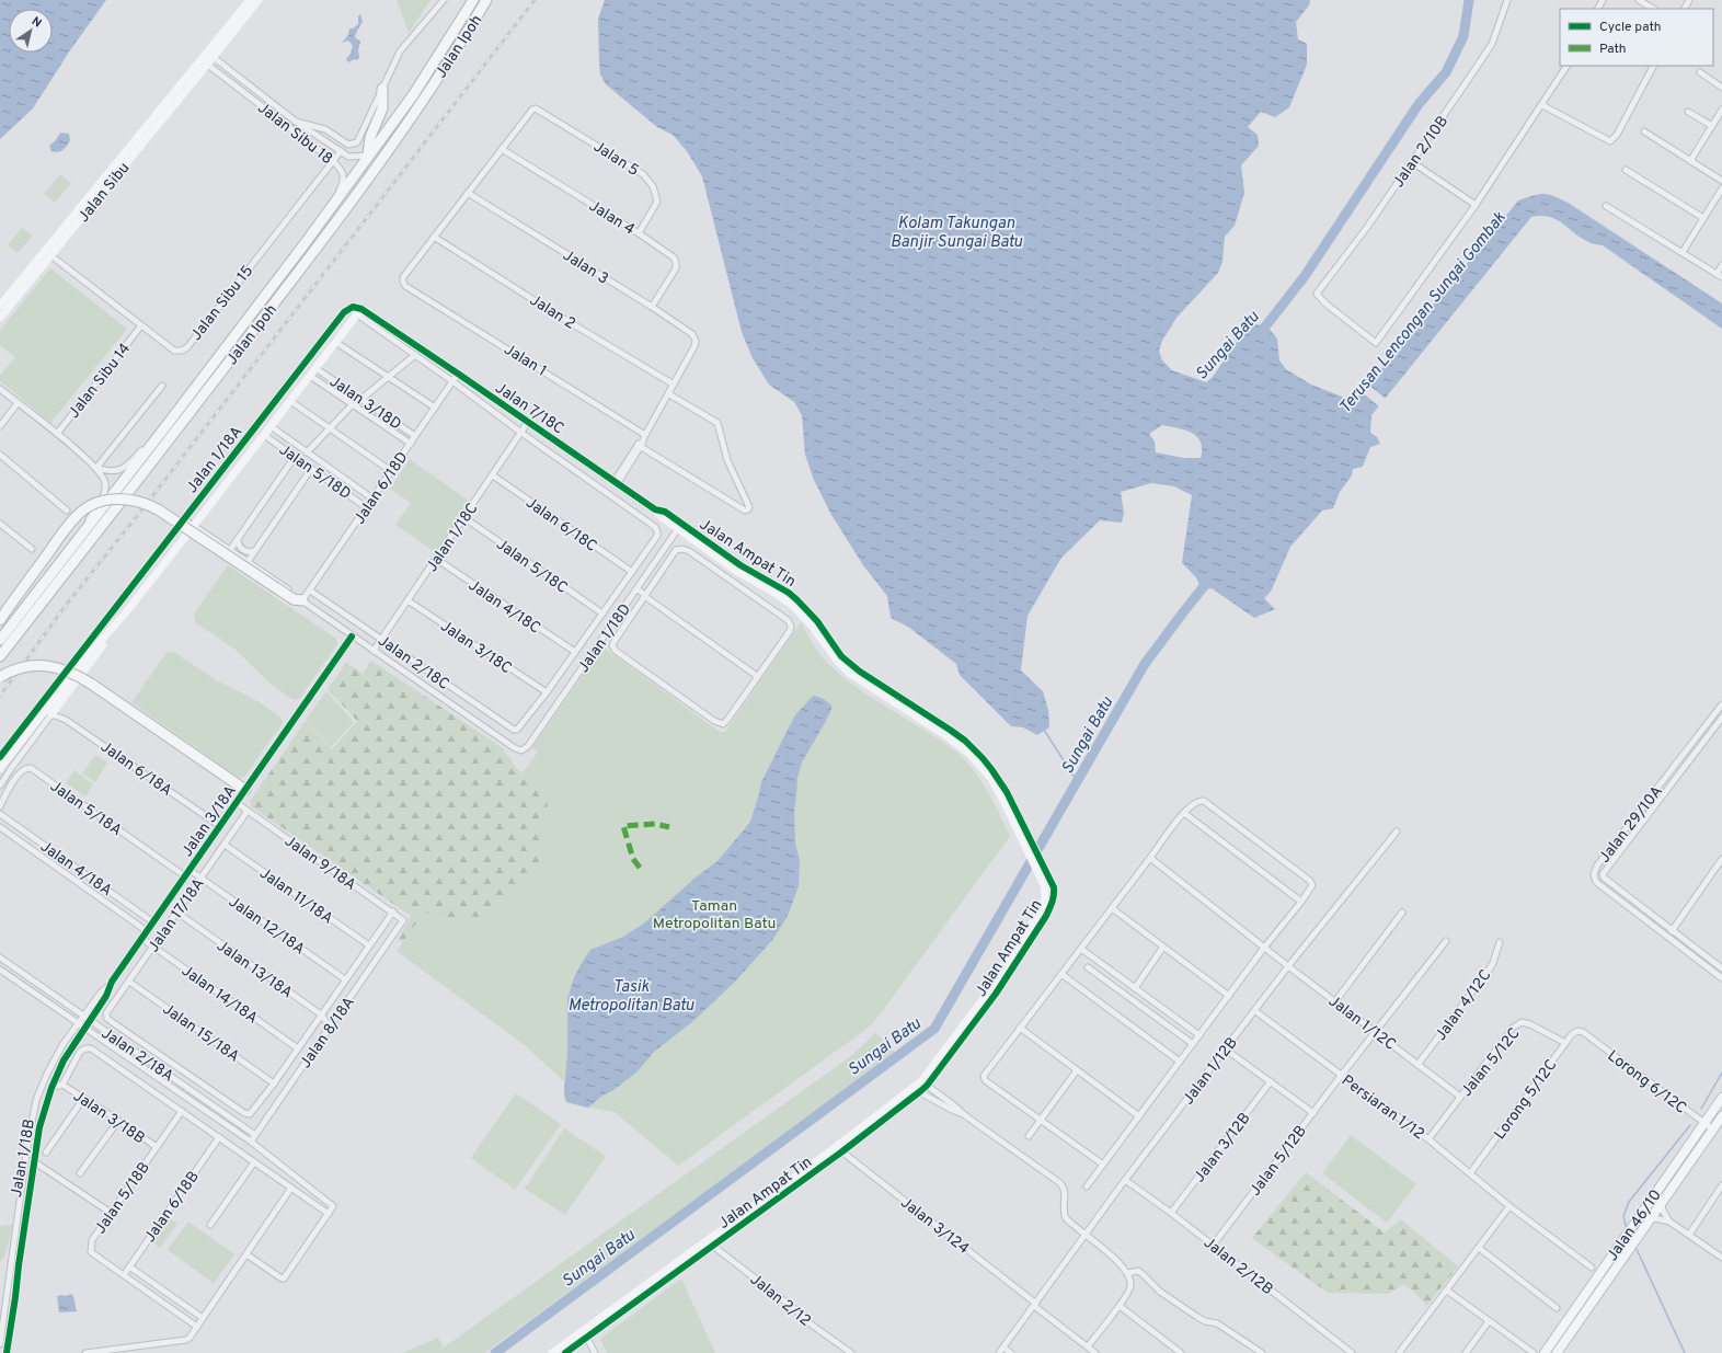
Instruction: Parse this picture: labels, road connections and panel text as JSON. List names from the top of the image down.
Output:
{
  "streets": {
    "highway": ["Jalan Ipoh"],
    "main road": ["Jalan 46/10"],
    "street": [
      "Jalan Sibu 18",
      "Jalan 2/10B",
      "Jalan 5",
      "Jalan Sibu",
      "Jalan 4",
      "Jalan 3",
      "Jalan Sibu 15",
      "Jalan 2",
      "Jalan 1",
      "Jalan Sibu 14",
      "Jalan 3/18D",
      "Jalan 7/18C",
      "Jalan 1/18A",
      "Jalan 5/18D",
      "Jalan 6/18D",
      "Jalan 6/18C",
      "Jalan 1/18C",
      "Jalan Ampat Tin",
      "Jalan 5/18C",
      "Jalan 4/18C",
      "Jalan 1/18D",
      "Jalan 3/18C",
      "Jalan 2/18C",
      "Jalan 6/18A",
      "Jalan 5/18A",
      "Jalan 3/18A",
      "Jalan 29/10A",
      "Jalan 9/18A",
      "Jalan 4/18A",
      "Jalan 11/18A",
      "Jalan 17/18A",
      "Jalan 12/18A",
      "Jalan 13/18A",
      "Jalan 14/18A",
      "Jalan 4/12C",
      "Jalan 1/12C",
      "Jalan 15/18A",
      "Jalan 8/18A",
      "Jalan 2/18A",
      "Jalan 5/12C",
      "Jalan 1/12B",
      "Lorong 6/12C",
      "Lorong 5/12C",
      "Persiaran 1/12",
      "Jalan 3/18B",
      "Jalan 3/12B",
      "Jalan 1/18B",
      "Jalan 5/12B",
      "Jalan 5/18B",
      "Jalan 6/18B",
      "Jalan 3/124",
      "Jalan 2/12B",
      "Jalan 2/12"
    ]
  },
  "crossings": [
    ["Jalan Ipoh", "Jalan Sibu 18"],
    ["Jalan Sibu 18", "Jalan Sibu"],
    ["Jalan Sibu 18", "Jalan Sibu 15"],
    ["Jalan 5", "Jalan 4"],
    ["Jalan Sibu", "Jalan Sibu 15"],
    ["Jalan 4", "Jalan 3"],
    ["Jalan 3", "Jalan 2"],
    ["Jalan Sibu 15", "Jalan Sibu 14"],
    ["Jalan 2", "Jalan 1"],
    ["Jalan 3/18D", "Jalan 1/18A"],
    ["Jalan 3/18D", "Jalan 6/18D"],
    ["Jalan 7/18C", "Jalan 1/18A"],
    ["Jalan 7/18C", "Jalan 6/18D"],
    ["Jalan 7/18C", "Jalan 6/18C"],
    ["Jalan 7/18C", "Jalan 1/18C"],
    ["Jalan 7/18C", "Jalan Ampat Tin"],
    ["Jalan 7/18C", "Jalan 1/18D"],
    ["Jalan 1/18A", "Jalan 5/18D"],
    ["Jalan 5/18D", "Jalan 6/18D"],
    ["Jalan 6/18D", "Jalan 2/18C"],
    ["Jalan 6/18C", "Jalan 1/18C"],
    ["Jalan 1/18C", "Jalan 5/18C"],
    ["Jalan 1/18C", "Jalan 4/18C"],
    ["Jalan 1/18C", "Jalan 1/18D"],
    ["Jalan 1/18C", "Jalan 3/18C"],
    ["Jalan 1/18C", "Jalan 2/18C"],
    ["Jalan Ampat Tin", "Jalan 1/18D"],
    ["Jalan Ampat Tin", "Jalan 3/124"],
    ["Jalan Ampat Tin", "Jalan 2/12"],
    ["Jalan 3/18C", "Jalan 2/18C"],
    ["Jalan 6/18A", "Jalan 3/18A"],
    ["Jalan 5/18A", "Jalan 3/18A"],
    ["Jalan 3/18A", "Jalan 9/18A"],
    ["Jalan 3/18A", "Jalan 4/18A"],
    ["Jalan 3/18A", "Jalan 12/18A"],
    ["Jalan 3/18A", "Jalan 14/18A"],
    ["Jalan 3/18A", "Jalan 2/18A"],
    ["Jalan 3/18A", "Jalan 1/18B"],
    ["Jalan 9/18A", "Jalan 17/18A"],
    ["Jalan 9/18A", "Jalan 8/18A"],
    ["Jalan 11/18A", "Jalan 17/18A"],
    ["Jalan 17/18A", "Jalan 12/18A"],
    ["Jalan 17/18A", "Jalan 13/18A"],
    ["Jalan 17/18A", "Jalan 14/18A"],
    ["Jalan 17/18A", "Jalan 15/18A"],
    ["Jalan 13/18A", "Jalan 8/18A"],
    ["Jalan 4/12C", "Jalan 1/12C"],
    ["Jalan 1/12C", "Jalan 5/12C"],
    ["Jalan 1/12C", "Jalan 1/12B"],
    ["Jalan 1/12C", "Jalan 5/12B"],
    ["Jalan 8/18A", "Jalan 2/18A"],
    ["Jalan 2/18A", "Jalan 3/18B"],
    ["Jalan 2/18A", "Jalan 1/18B"],
    ["Jalan 2/18A", "Jalan 5/18B"],
    ["Jalan 2/18A", "Jalan 6/18B"],
    ["Jalan 5/12C", "Lorong 5/12C"],
    ["Jalan 5/12C", "Persiaran 1/12"],
    ["Jalan 1/12B", "Persiaran 1/12"],
    ["Jalan 1/12B", "Jalan 3/124"],
    ["Jalan 1/12B", "Jalan 2/12B"],
    ["Lorong 6/12C", "Lorong 5/12C"],
    ["Lorong 6/12C", "Jalan 46/10"],
    ["Lorong 5/12C", "Persiaran 1/12"],
    ["Persiaran 1/12", "Jalan 5/12B"],
    ["Jalan 3/18B", "Jalan 5/18B"],
    ["Jalan 3/12B", "Jalan 2/12B"],
    ["Jalan 5/12B", "Jalan 2/12B"],
    ["Jalan 5/18B", "Jalan 6/18B"]
  ],
  "water": [
    "Kolam Takungan Banjir Sungai Batu",
    "Terusan Lencongan Sungai Gombak",
    "Sungai Batu",
    "Tasik Metropolitan Batu"
  ],
  "parks": ["Taman Metropolitan Batu"],
  "legend": ["Cycle path", "Path"],
  "north": "top right"
}
